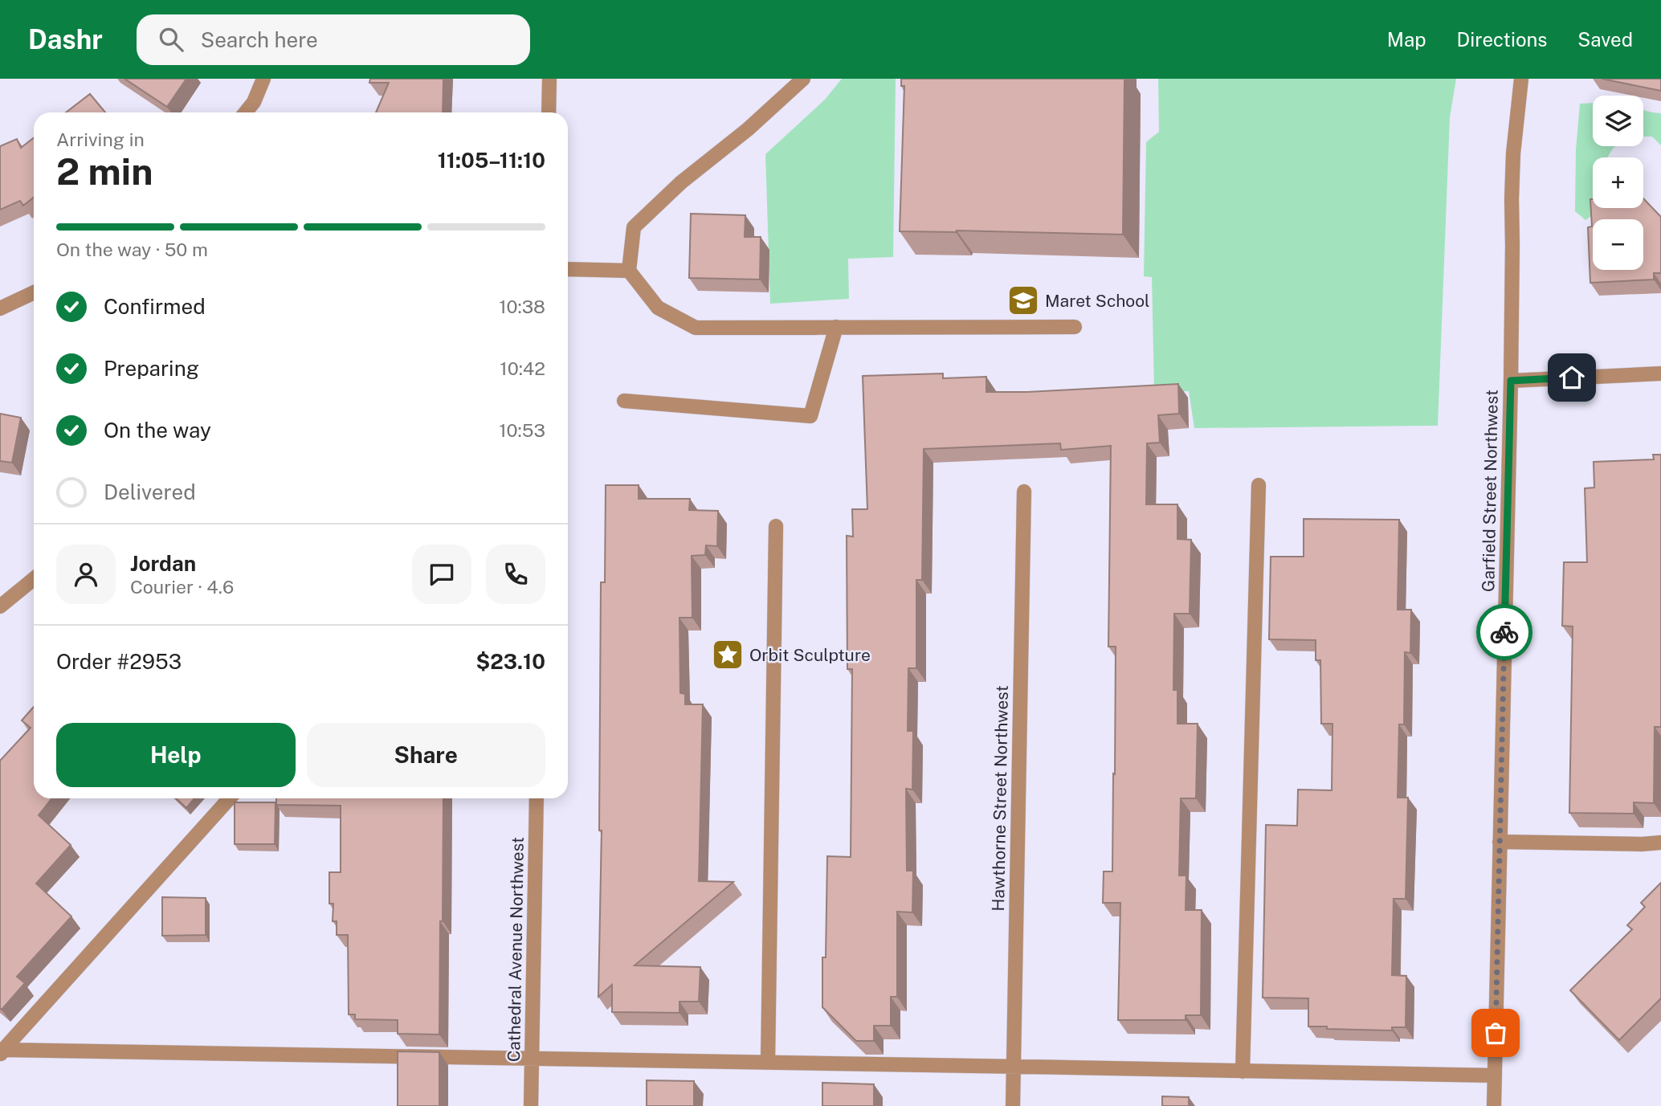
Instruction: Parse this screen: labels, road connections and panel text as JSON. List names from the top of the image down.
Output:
{
  "streets": {
    "street": ["Garfield Street Northwest", "Hawthorne Street Northwest", "Cathedral Avenue Northwest"]
  },
  "places": {
    "school or university": ["Maret School"],
    "place": ["Orbit Sculpture"]
  },
  "page": {
    "header": "Dashr",
    "search": "Search here",
    "nav": ["Map", "Directions", "Saved"],
    "map_buttons": ["+", "−"],
    "heading": ["2 min", "Arriving in", "11:05–11:10"],
    "panel": [
      "Jordan",
      "Courier · 4.6",
      "Order #2953",
      "$23.10"
    ],
    "bar": "On the way · 50 m",
    "list": [
      ["Confirmed", "10:38"],
      ["Preparing", "10:42"],
      ["On the way", "10:53"],
      "Delivered"
    ],
    "buttons": ["Help", "Share"]
  }
}
